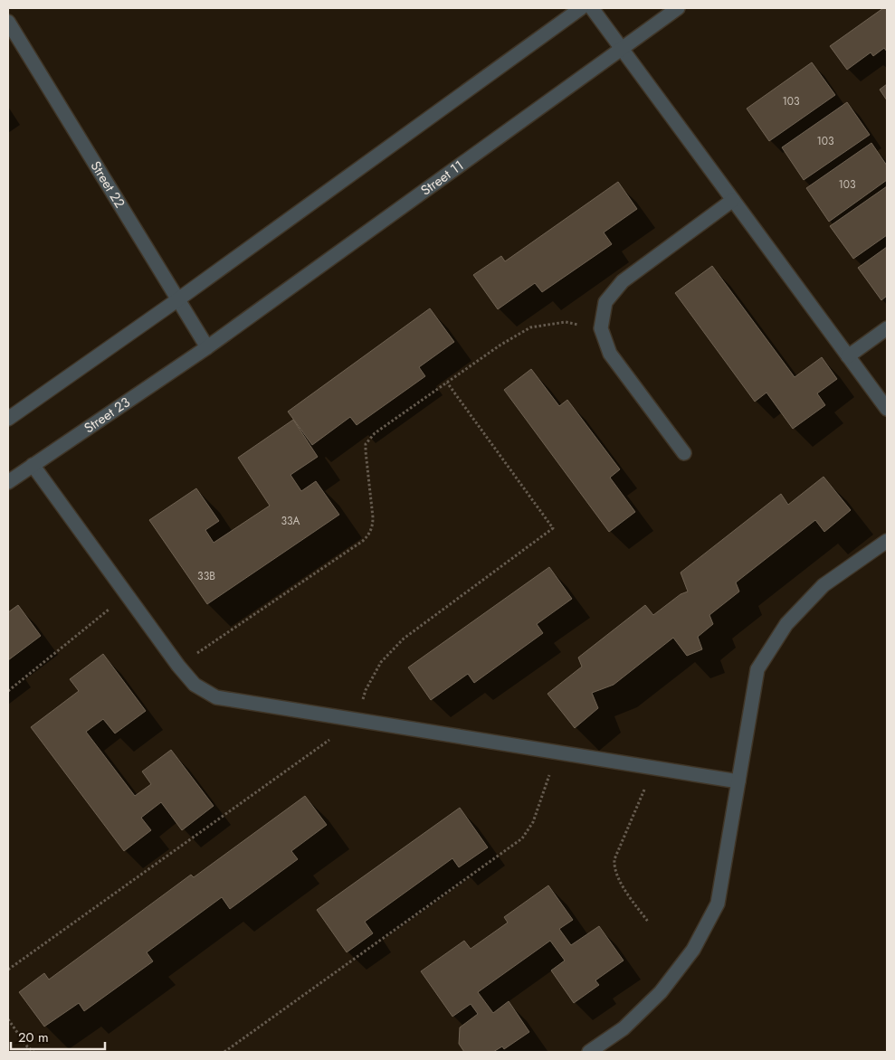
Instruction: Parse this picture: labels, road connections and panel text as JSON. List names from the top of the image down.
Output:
{
  "streets": {
    "street": ["Street 11", "Street 22", "Street 23"]
  },
  "crossings": [
    ["Street 11", "Street 22"],
    ["Street 11", "Street 23"],
    ["Street 22", "Street 23"]
  ],
  "house_numbers": [
    "103",
    "103",
    "103",
    "33A",
    "33B"
  ],
  "scale_bar": "20 m"
}
